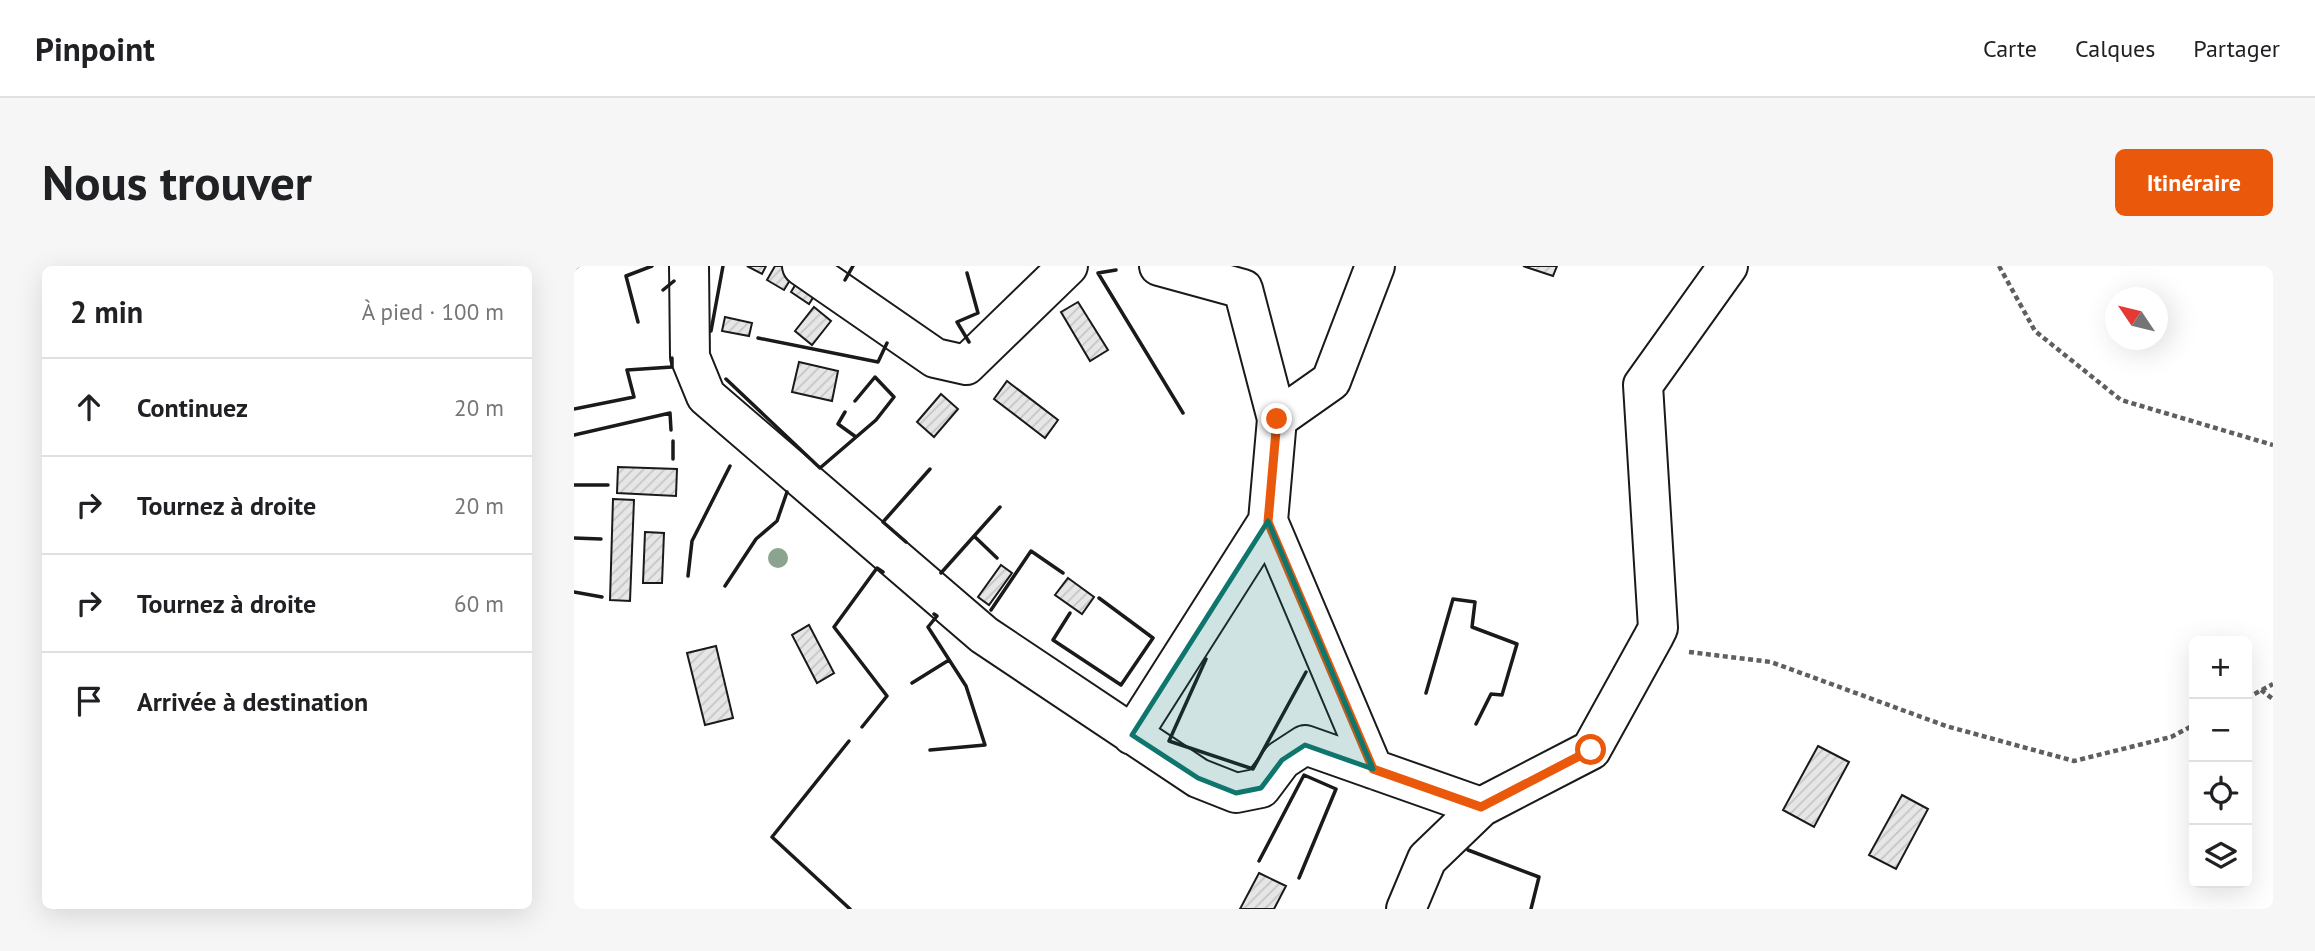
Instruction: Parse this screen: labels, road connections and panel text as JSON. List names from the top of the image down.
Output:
{
  "north": "top left",
  "page": {
    "header": "Pinpoint",
    "nav": ["Carte", "Calques", "Partager"],
    "buttons": "Itinéraire",
    "title": "Nous trouver",
    "heading": ["2 min", "À pied · 100 m"],
    "list": [
      ["Continuez", "20 m"],
      ["Tournez à droite", "20 m"],
      ["Tournez à droite", "60 m"],
      "Arrivée à destination"
    ],
    "map_buttons": ["+", "−"]
  }
}
